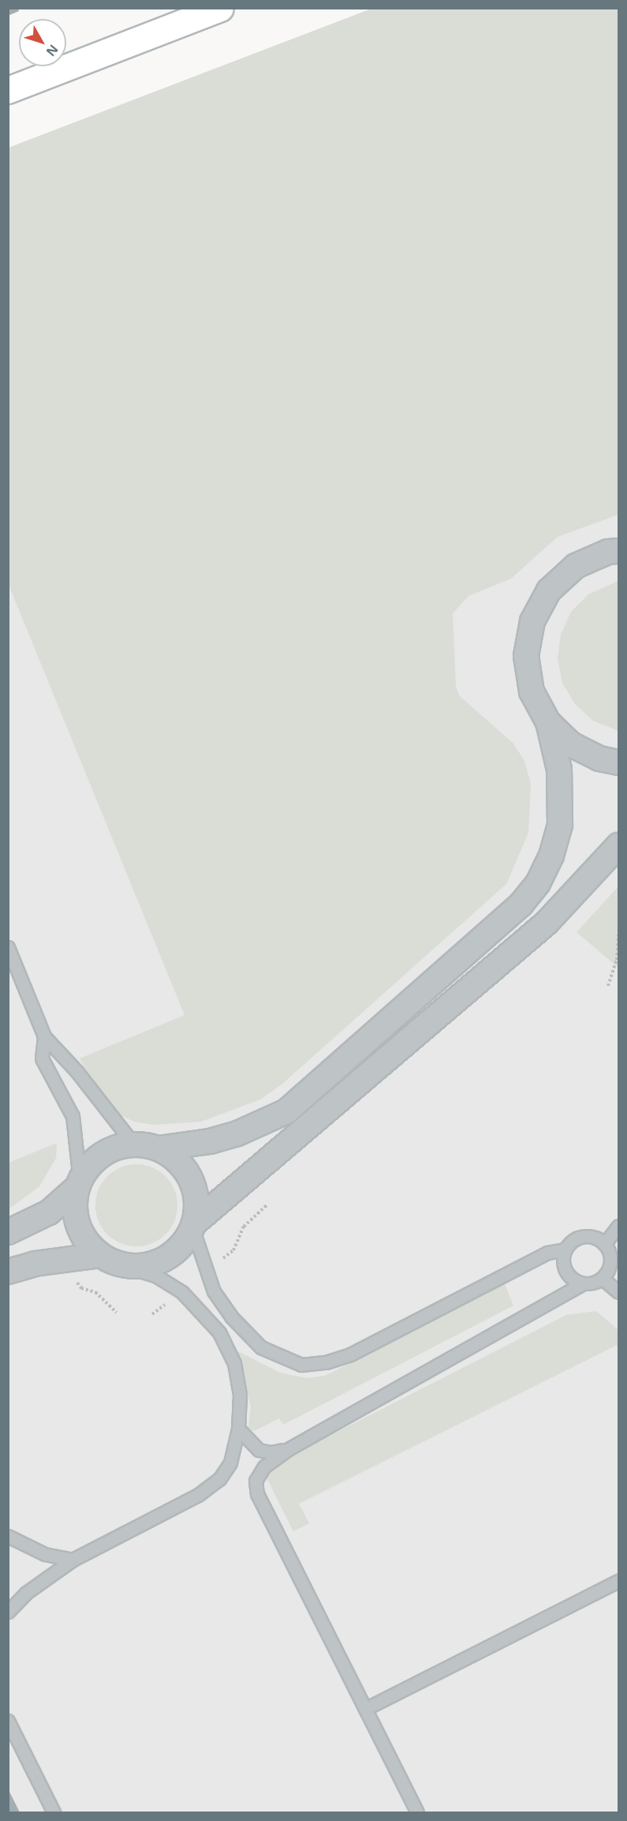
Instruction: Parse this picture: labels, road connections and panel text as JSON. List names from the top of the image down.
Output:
{
  "north": "bottom right"
}
